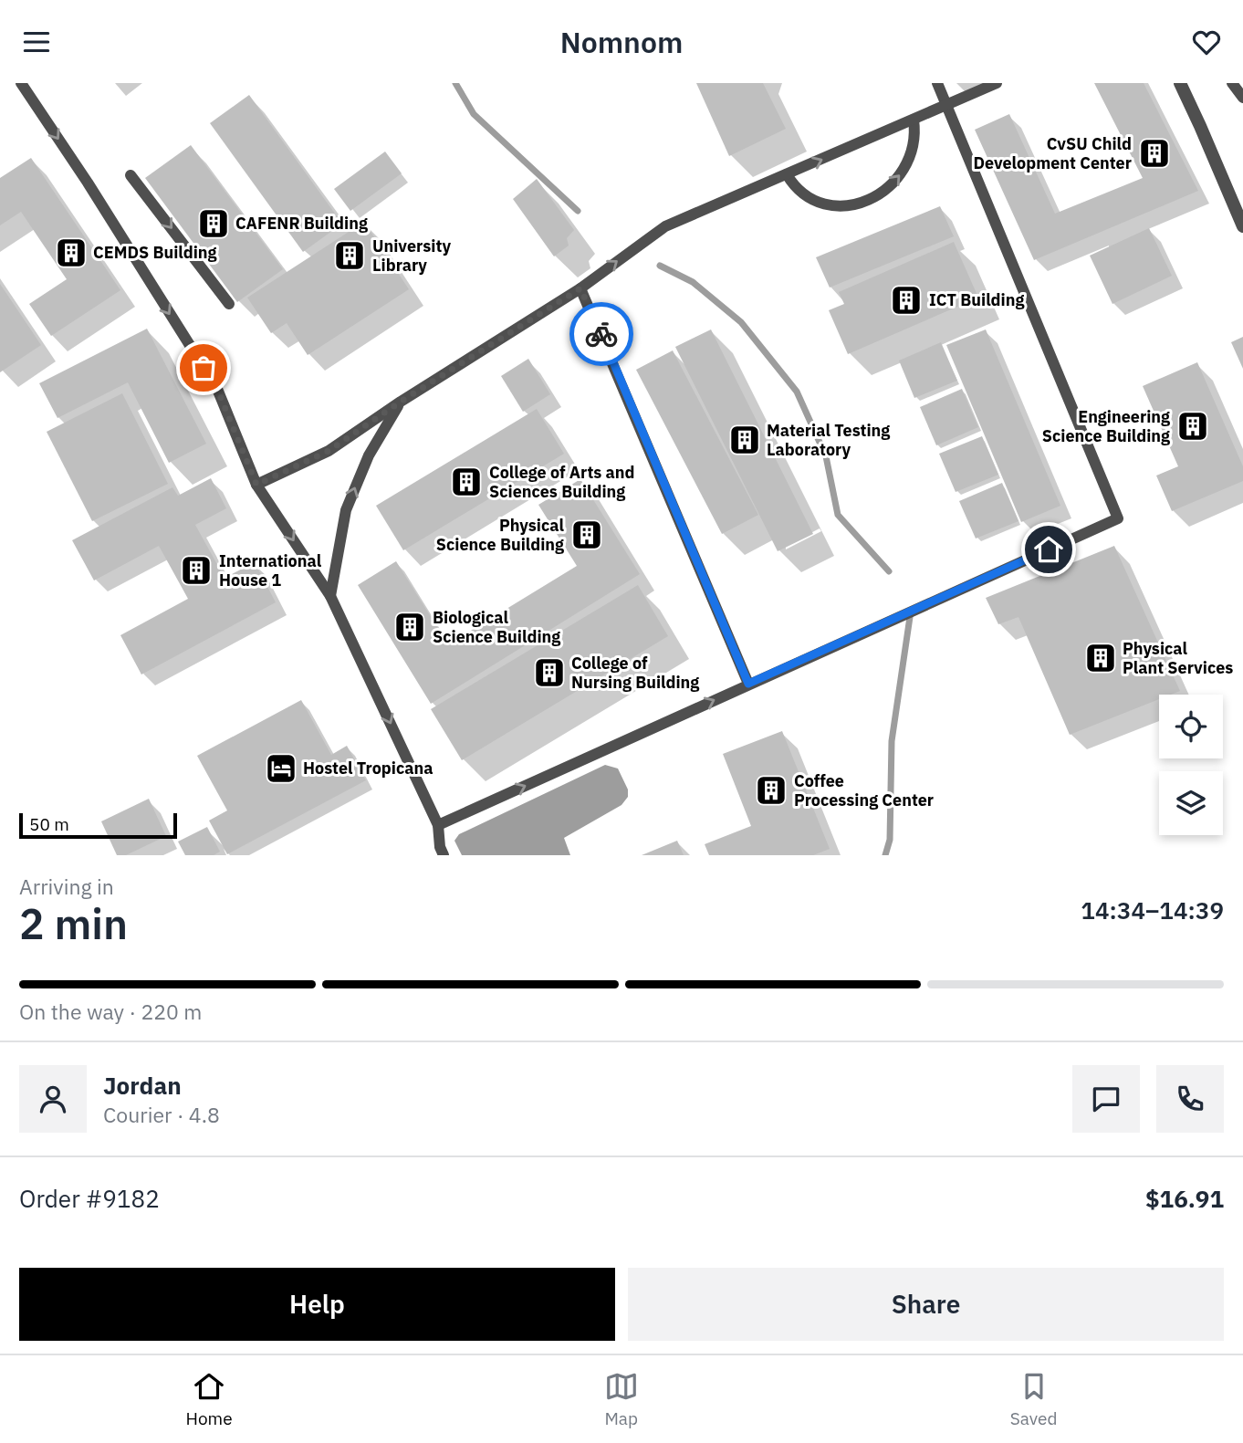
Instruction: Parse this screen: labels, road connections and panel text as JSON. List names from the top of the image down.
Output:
{
  "places": {
    "building": [
      "CvSU Child Development Center",
      "CAFENR Building",
      "CEMDS Building",
      "University Library",
      "ICT Building",
      "Engineering Science Building",
      "Material Testing Laboratory",
      "College of Arts and Sciences Building",
      "Physical Science Building",
      "International House 1",
      "Biological Science Building",
      "Physical Plant Services",
      "College of Nursing Building",
      "Coffee Processing Center"
    ],
    "hotel": ["Hostel Tropicana"]
  },
  "scale_bar": "50 m",
  "page": {
    "header": "Nomnom",
    "scale": "50 m",
    "heading": ["2 min", "Arriving in", "14:34–14:39"],
    "panel": [
      "Jordan",
      "Courier · 4.8",
      "Order #9182",
      "$16.91"
    ],
    "bar": "On the way · 220 m",
    "buttons": ["Help", "Share"],
    "tabs": ["Home", "Map", "Saved"]
  }
}
